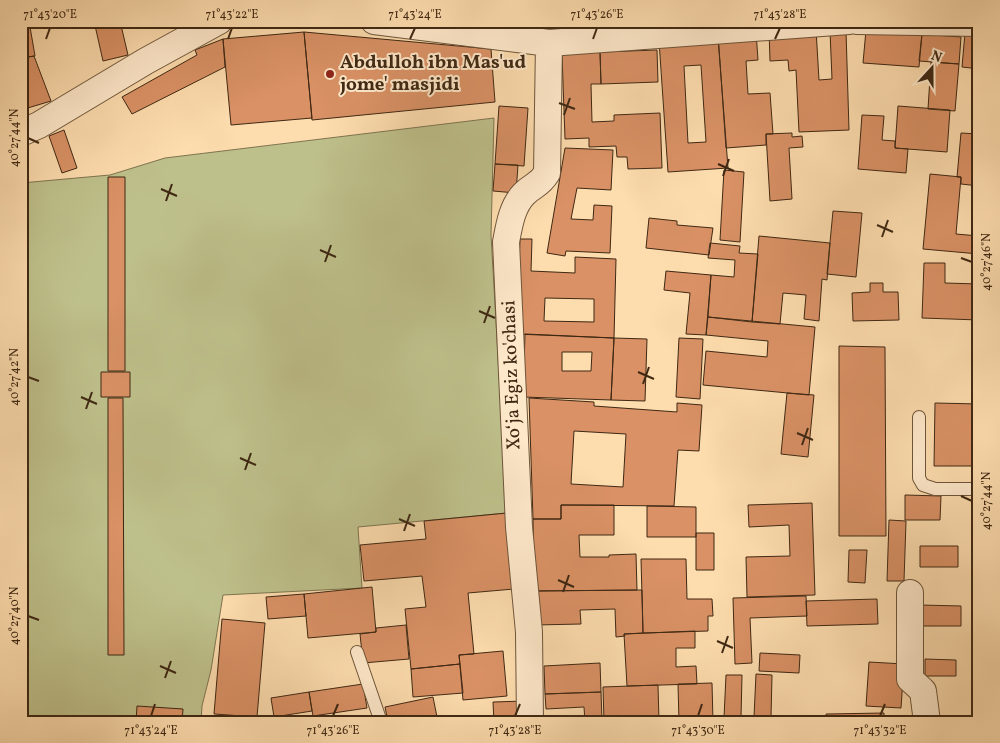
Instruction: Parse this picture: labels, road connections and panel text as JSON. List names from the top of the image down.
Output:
{
  "streets": {
    "street": ["Xoʻja Egiz ko'chasi"]
  },
  "places": ["Abdulloh ibn Mas'ud jome' masjidi"],
  "north": "top",
  "coordinates": [
    "71°43'20\"E",
    "71°43'22\"E",
    "71°43'24\"E",
    "71°43'26\"E",
    "71°43'28\"E",
    "40°27'44\"N",
    "40°27'46\"N",
    "40°27'42\"N",
    "40°27'40\"N",
    "71°43'30\"E",
    "71°43'32\"E"
  ]
}
